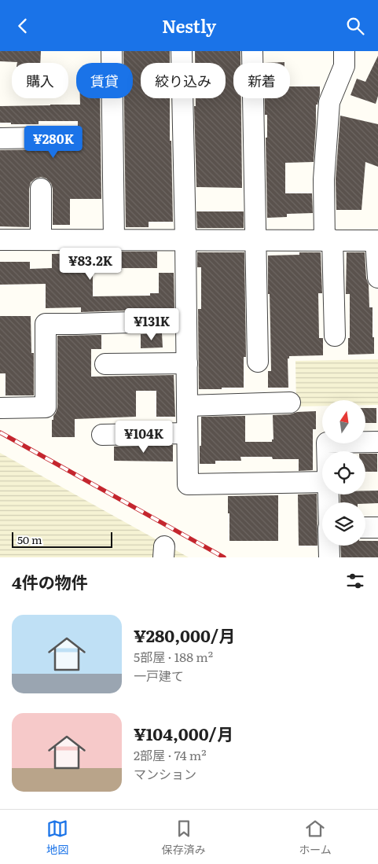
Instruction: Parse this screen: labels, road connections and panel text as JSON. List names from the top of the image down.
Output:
{
  "scale_bar": "50 m",
  "north": "top",
  "page": {
    "header": "Nestly",
    "chip": [
      "購入",
      "賃貸",
      "絞り込み",
      "新着"
    ],
    "price": [
      "¥280K",
      "¥83.2K",
      "¥131K",
      "¥104K"
    ],
    "scale": "50 m",
    "heading": "4件の物件",
    "list": [
      {
        "name": "¥280,000/月",
        "note": "5部屋 · 188 m² · 一戸建て"
      },
      {
        "name": "¥104,000/月",
        "note": "2部屋 · 74 m² · マンション"
      }
    ],
    "tabs": ["地図", "保存済み", "ホーム"]
  }
}
